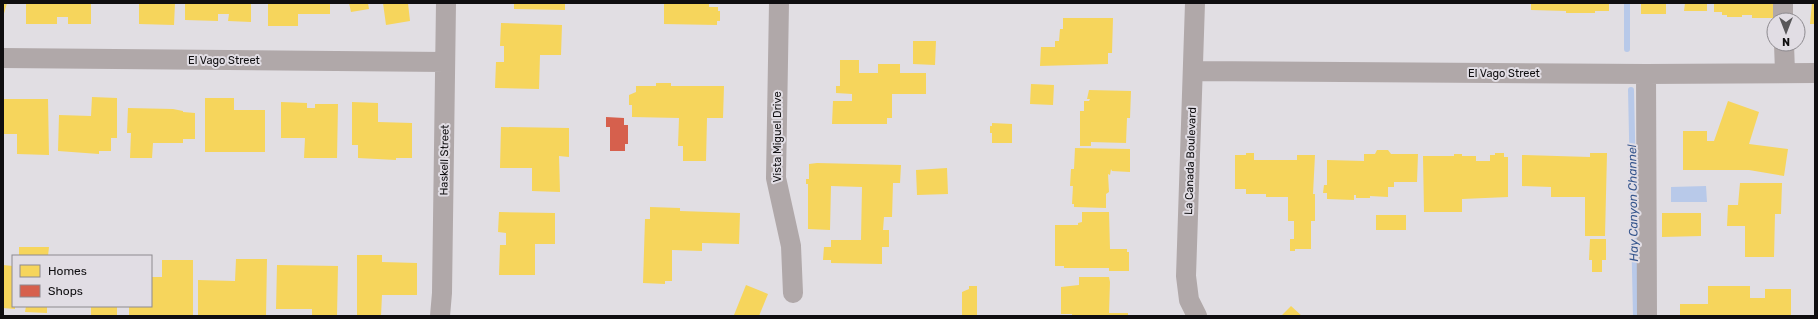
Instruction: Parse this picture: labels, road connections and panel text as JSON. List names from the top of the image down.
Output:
{
  "streets": {
    "street": [
      "El Vago Street",
      "Vista Miguel Drive",
      "Haskell Street",
      "La Canada Boulevard"
    ]
  },
  "crossings": [
    ["El Vago Street", "Haskell Street"],
    ["El Vago Street", "La Canada Boulevard"]
  ],
  "water": ["Hay Canyon Channel"],
  "legend": ["Homes", "Shops"],
  "north": "bottom"
}
